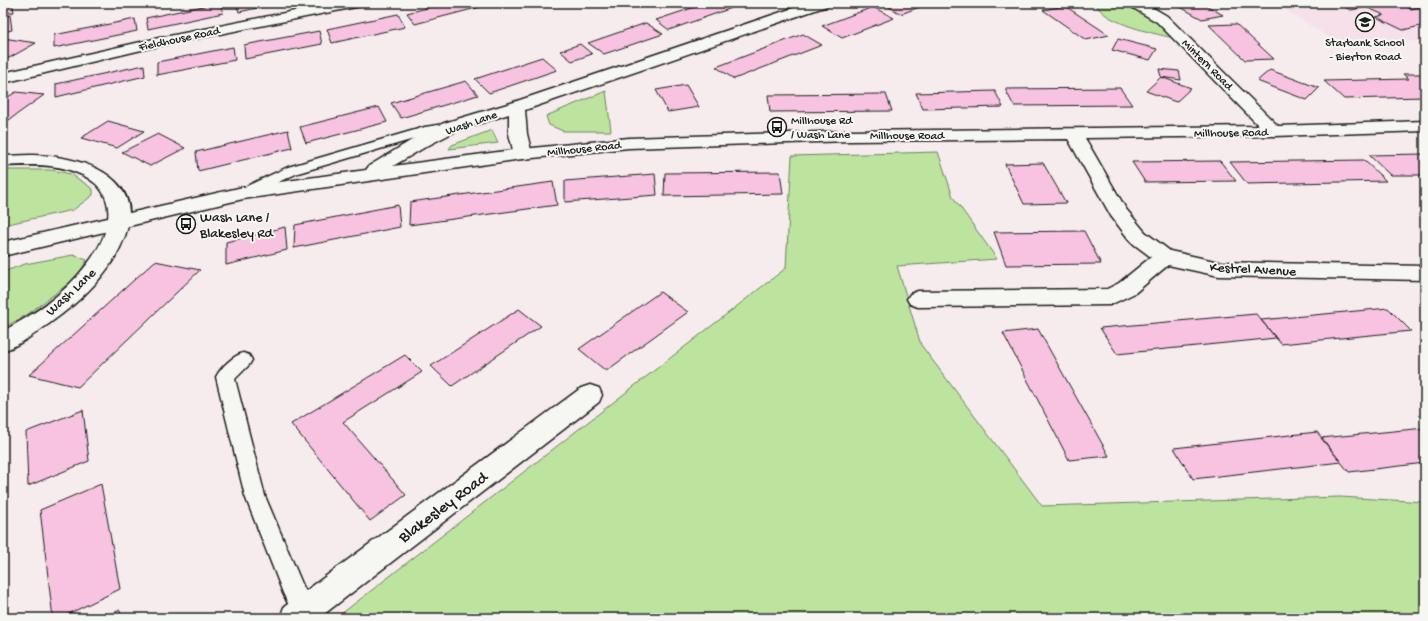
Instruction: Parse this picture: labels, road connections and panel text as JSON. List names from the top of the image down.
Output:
{
  "streets": {
    "street": [
      "Fieldhouse Road",
      "Mintern Road",
      "Wash Lane",
      "Millhouse Road",
      "Kestrel Avenue",
      "Blakesley Road"
    ]
  },
  "crossings": [
    ["Mintern Road", "Millhouse Road"],
    ["Wash Lane", "Millhouse Road"],
    ["Millhouse Road", "Kestrel Avenue"]
  ],
  "places": {
    "school or university": ["Starbank School - Bierton Road"],
    "bus stop": ["Millhouse Rd / Wash Lane", "Wash Lane / Blakesley Rd"]
  }
}
